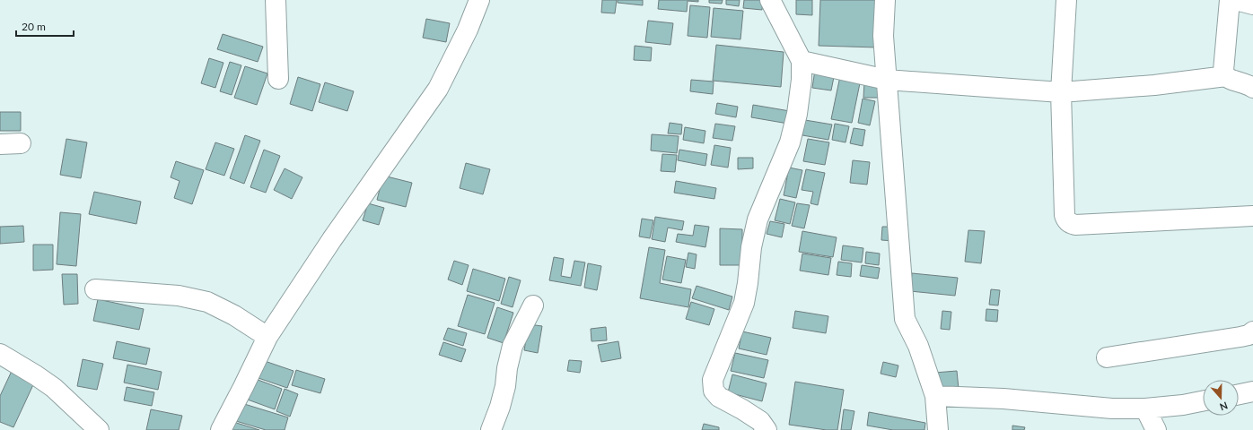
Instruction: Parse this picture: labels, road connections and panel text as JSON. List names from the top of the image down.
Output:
{
  "scale_bar": "20 m",
  "north": "bottom"
}
